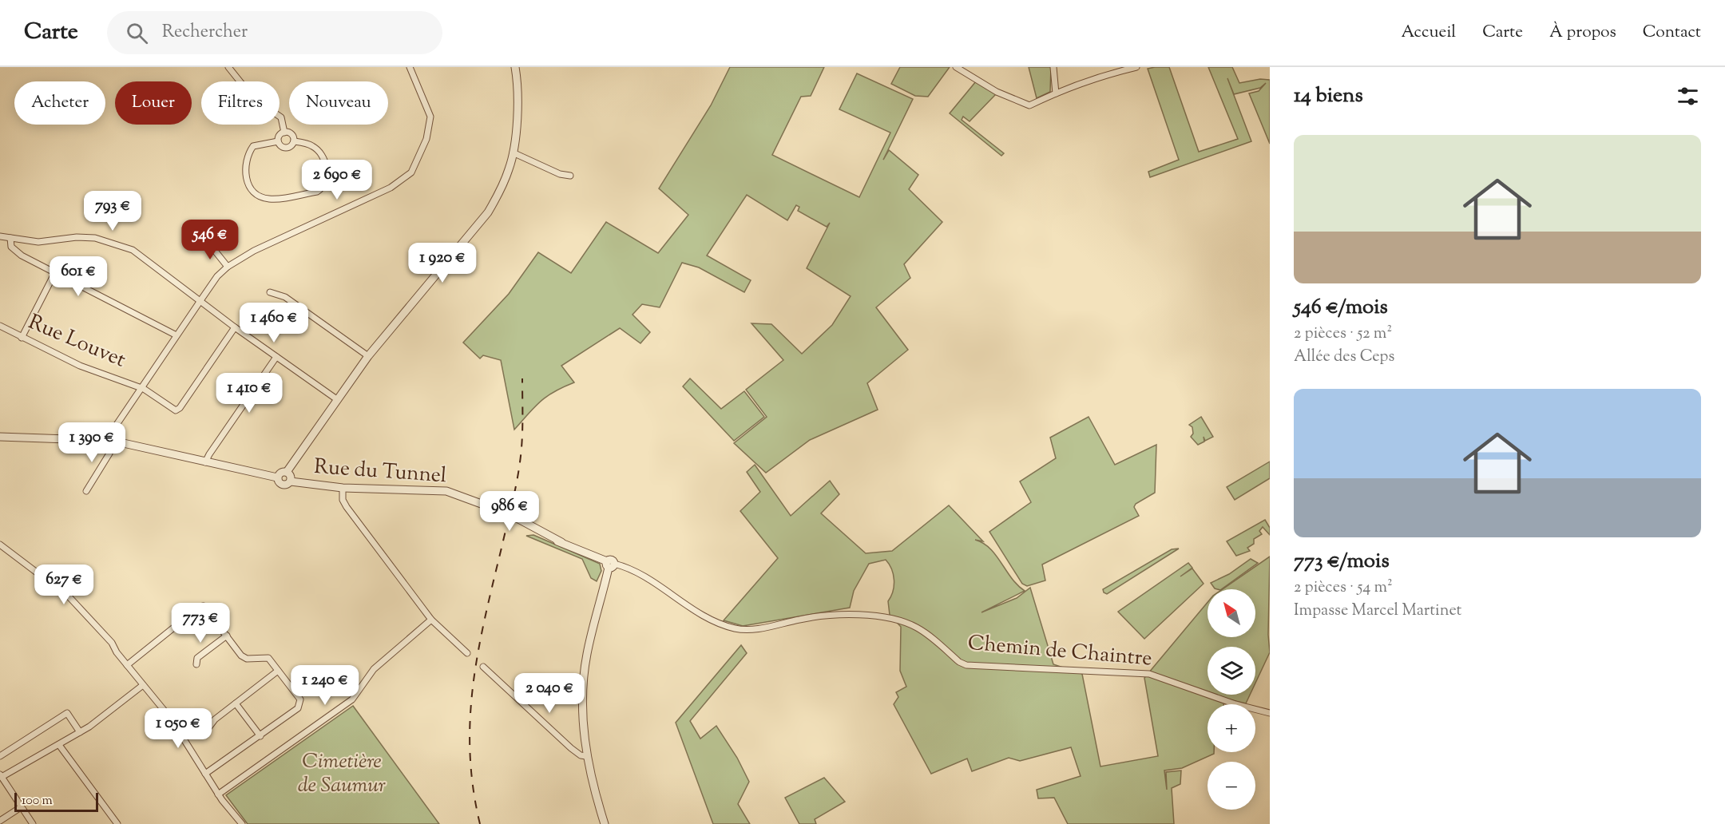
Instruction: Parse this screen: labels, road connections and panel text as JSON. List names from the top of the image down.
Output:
{
  "streets": {
    "street": ["Rue Louvet", "Rue du Tunnel", "Chemin de Chaintre"]
  },
  "crossings": [
    ["Rue du Tunnel", "Chemin de Chaintre"]
  ],
  "parks": ["Cimetière de Saumur"],
  "scale_bar": "100 m",
  "north": "top left",
  "page": {
    "header": "Carte",
    "search": "Rechercher",
    "nav": [
      "Accueil",
      "Carte",
      "À propos",
      "Contact"
    ],
    "heading": "14 biens",
    "chip": [
      "Acheter",
      "Louer",
      "Filtres",
      "Nouveau"
    ],
    "list": [
      {
        "name": "546 €/mois",
        "note": "2 pièces · 52 m² · Allée des Ceps"
      },
      {
        "name": "773 €/mois",
        "note": "2 pièces · 54 m² · Impasse Marcel Martinet"
      }
    ],
    "price": [
      "2 690 €",
      "793 €",
      "546 €",
      "1 920 €",
      "601 €",
      "1 460 €",
      "1 410 €",
      "1 390 €",
      "986 €",
      "627 €",
      "773 €",
      "1 240 €",
      "2 040 €",
      "1 050 €"
    ],
    "map_buttons": ["+", "−"],
    "scale": "100 m"
  }
}
